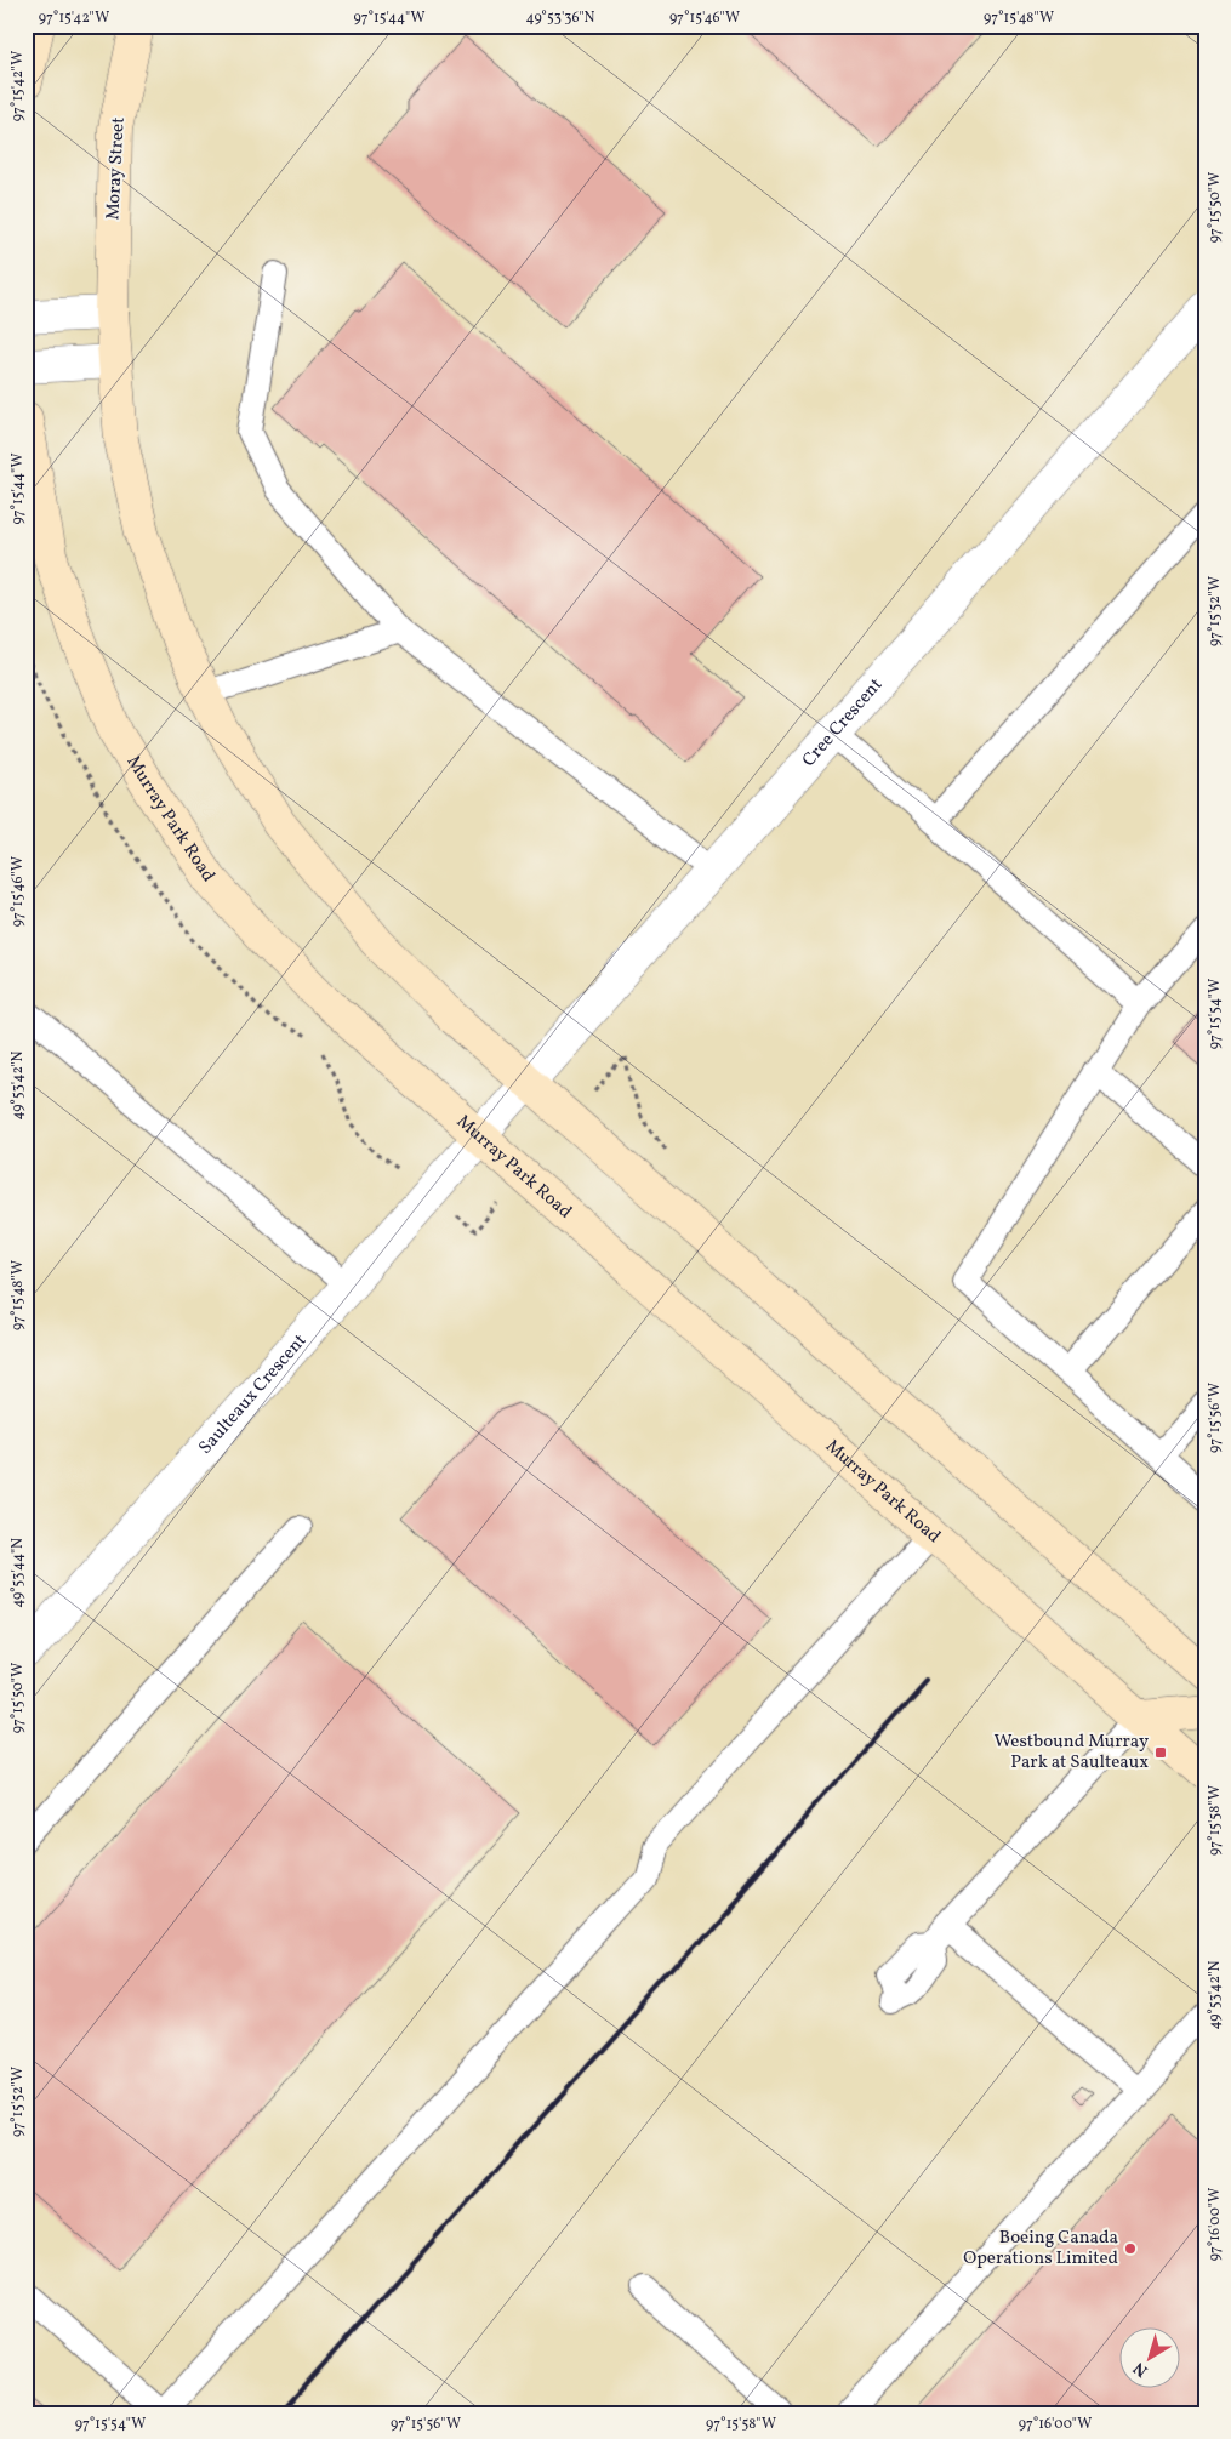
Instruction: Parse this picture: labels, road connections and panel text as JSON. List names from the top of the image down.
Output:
{
  "streets": {
    "street": [
      "Moray Street",
      "Cree Crescent",
      "Murray Park Road",
      "Saulteaux Crescent"
    ]
  },
  "crossings": [
    ["Cree Crescent", "Murray Park Road"],
    ["Cree Crescent", "Saulteaux Crescent"],
    ["Murray Park Road", "Saulteaux Crescent"]
  ],
  "places": {
    "transit": ["Westbound Murray Park at Saulteaux"],
    "other": ["Boeing Canada Operations Limited"]
  },
  "north": "bottom left",
  "coordinates": [
    "97°15'42\"W",
    "97°15'44\"W",
    "49°53'36\"N",
    "97°15'46\"W",
    "97°15'48\"W",
    "97°15'50\"W",
    "97°15'52\"W",
    "97°15'54\"W",
    "49°53'42\"N",
    "97°15'56\"W",
    "49°53'44\"N",
    "97°15'58\"W",
    "97°16'00\"W"
  ]
}
